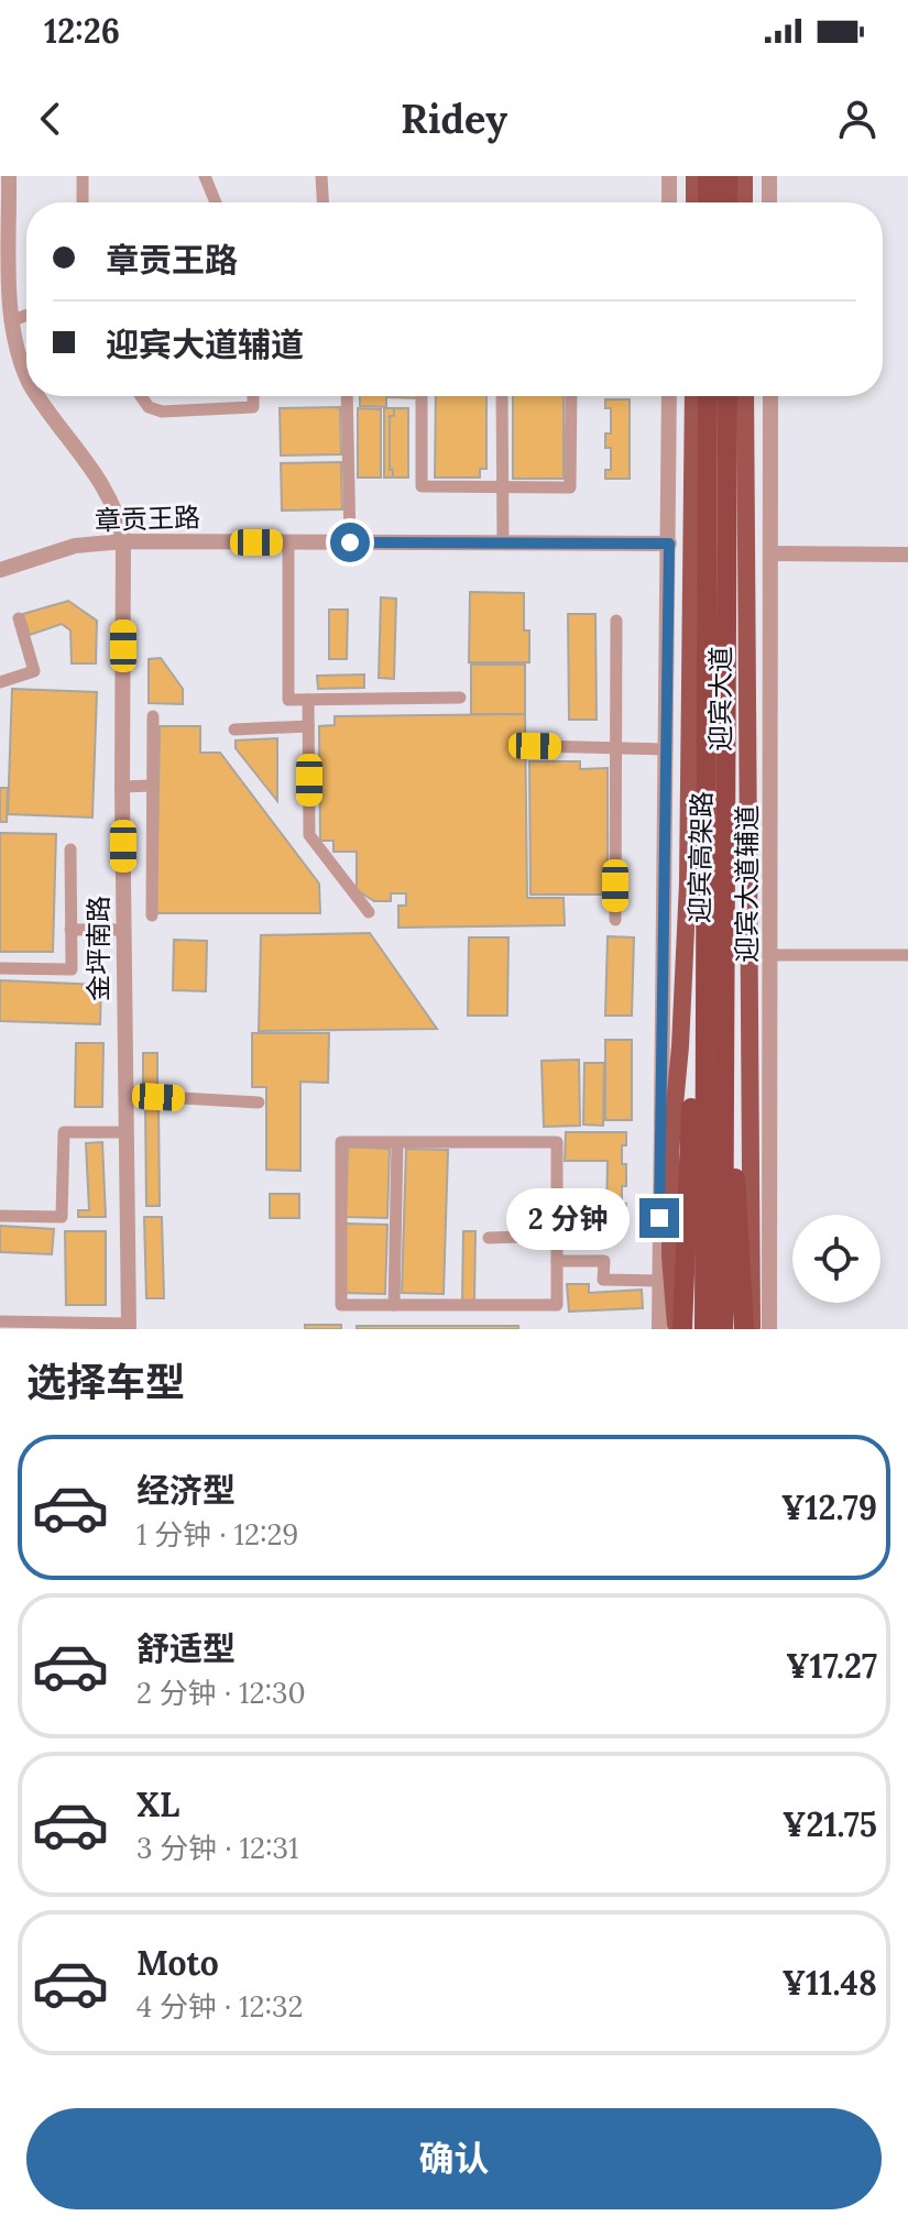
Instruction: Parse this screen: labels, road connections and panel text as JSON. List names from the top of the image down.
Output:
{
  "streets": {
    "highway": ["迎宾高架路"],
    "main road": ["迎宾大道"],
    "street": ["章贡王路", "迎宾大道辅道", "金坪南路"]
  },
  "crossings": [
    ["章贡王路", "金坪南路"]
  ],
  "page": {
    "status": "12:26",
    "header": "Ridey",
    "banner": ["章贡王路", "迎宾大道辅道"],
    "bubble": "2 分钟",
    "heading": "选择车型",
    "list": [
      {
        "name": "经济型",
        "note": "1 分钟 · 12:29",
        "value": "¥12.79"
      },
      {
        "name": "舒适型",
        "note": "2 分钟 · 12:30",
        "value": "¥17.27"
      },
      {
        "name": "XL",
        "note": "3 分钟 · 12:31",
        "value": "¥21.75"
      },
      {
        "name": "Moto",
        "note": "4 分钟 · 12:32",
        "value": "¥11.48"
      }
    ],
    "buttons": "确认"
  }
}
